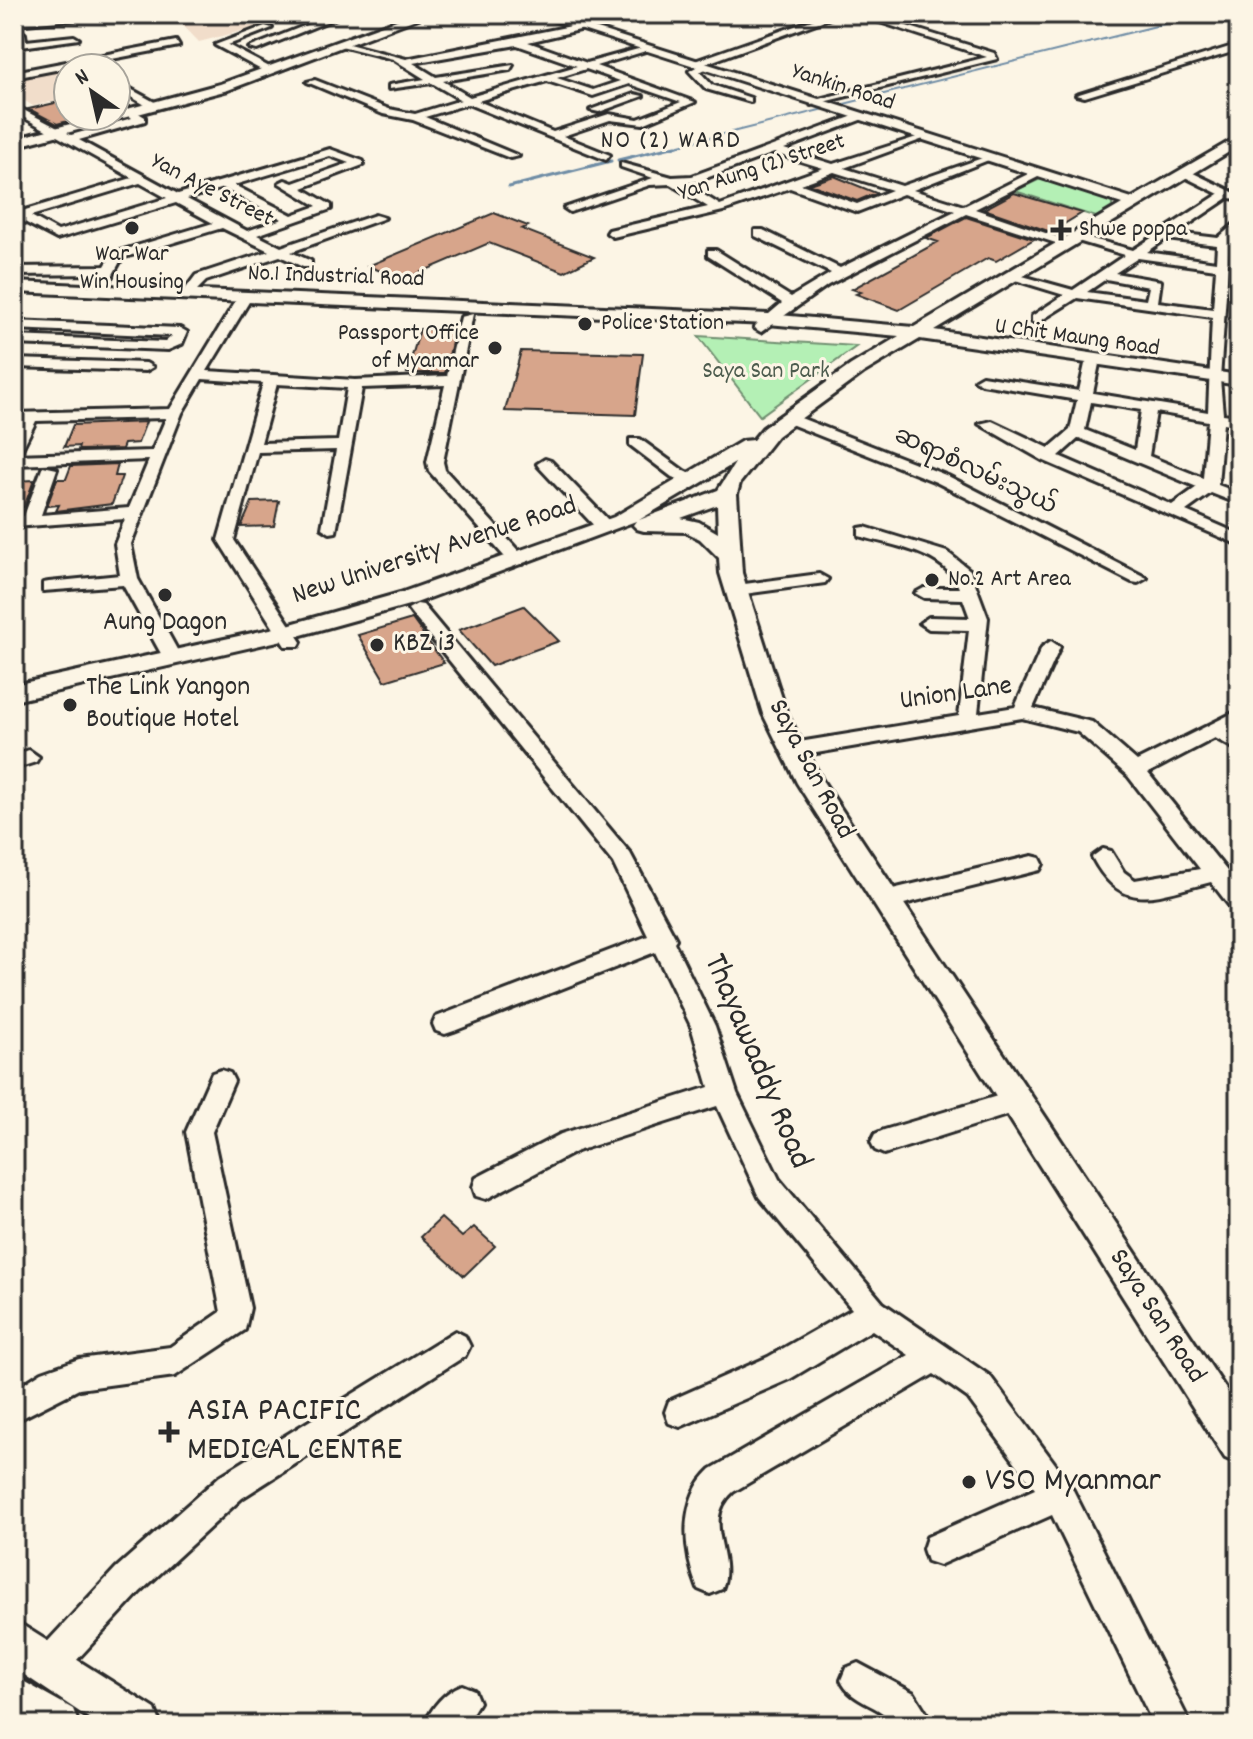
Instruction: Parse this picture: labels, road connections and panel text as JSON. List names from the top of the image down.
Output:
{
  "streets": {
    "main road": [
      "Yankin Road",
      "No.1 Industrial Road",
      "U Chit Maung Road",
      "New University Avenue Road",
      "Saya San Road"
    ],
    "street": [
      "Yan Aung (2) Street",
      "Yan Aye Street",
      "ဆရာစံလမ်းသွယ်",
      "Union Lane",
      "Thayawaddy Road"
    ]
  },
  "crossings": [
    ["Yankin Road", "Yan Aung (2) Street"],
    ["New University Avenue Road", "Saya San Road"],
    ["New University Avenue Road", "Thayawaddy Road"],
    ["Union Lane", "Saya San Road"]
  ],
  "districts": ["NO (2) WARD"],
  "parks": ["Saya San Park"],
  "places": {
    "other": [
      "War War Win Housing",
      "Police Station",
      "Passport Office of Myanmar",
      "No.2 Art Area",
      "Aung Dagon",
      "KBZ i3",
      "The Link Yangon Boutique Hotel",
      "VSO Myanmar"
    ],
    "health": ["Shwe poppa", "ASIA PACIFIC MEDICAL CENTRE"]
  },
  "north": "top left"
}
